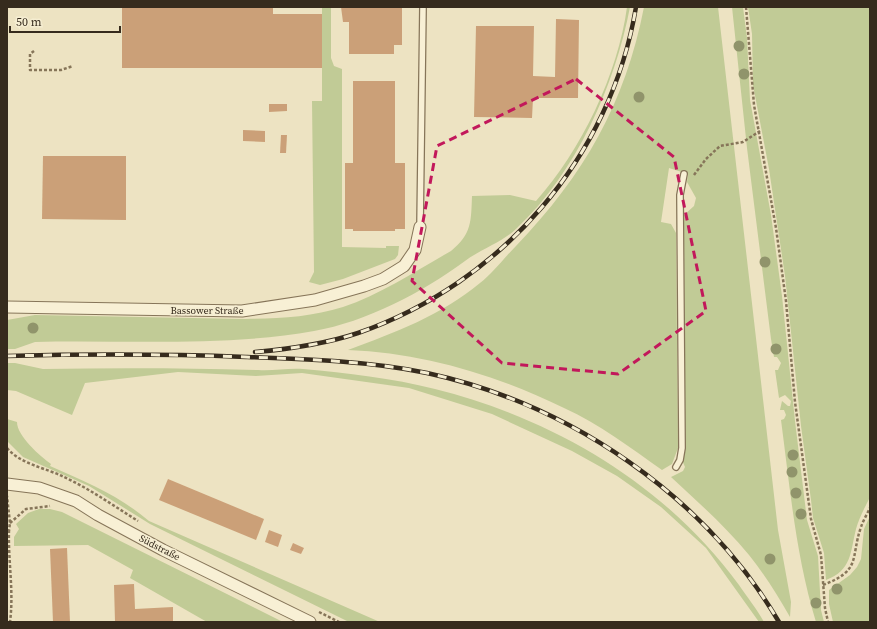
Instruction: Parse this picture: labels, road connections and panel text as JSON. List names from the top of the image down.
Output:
{
  "streets": {
    "street": ["Bassower Straße", "Südstraße"]
  },
  "scale_bar": "50 m"
}
